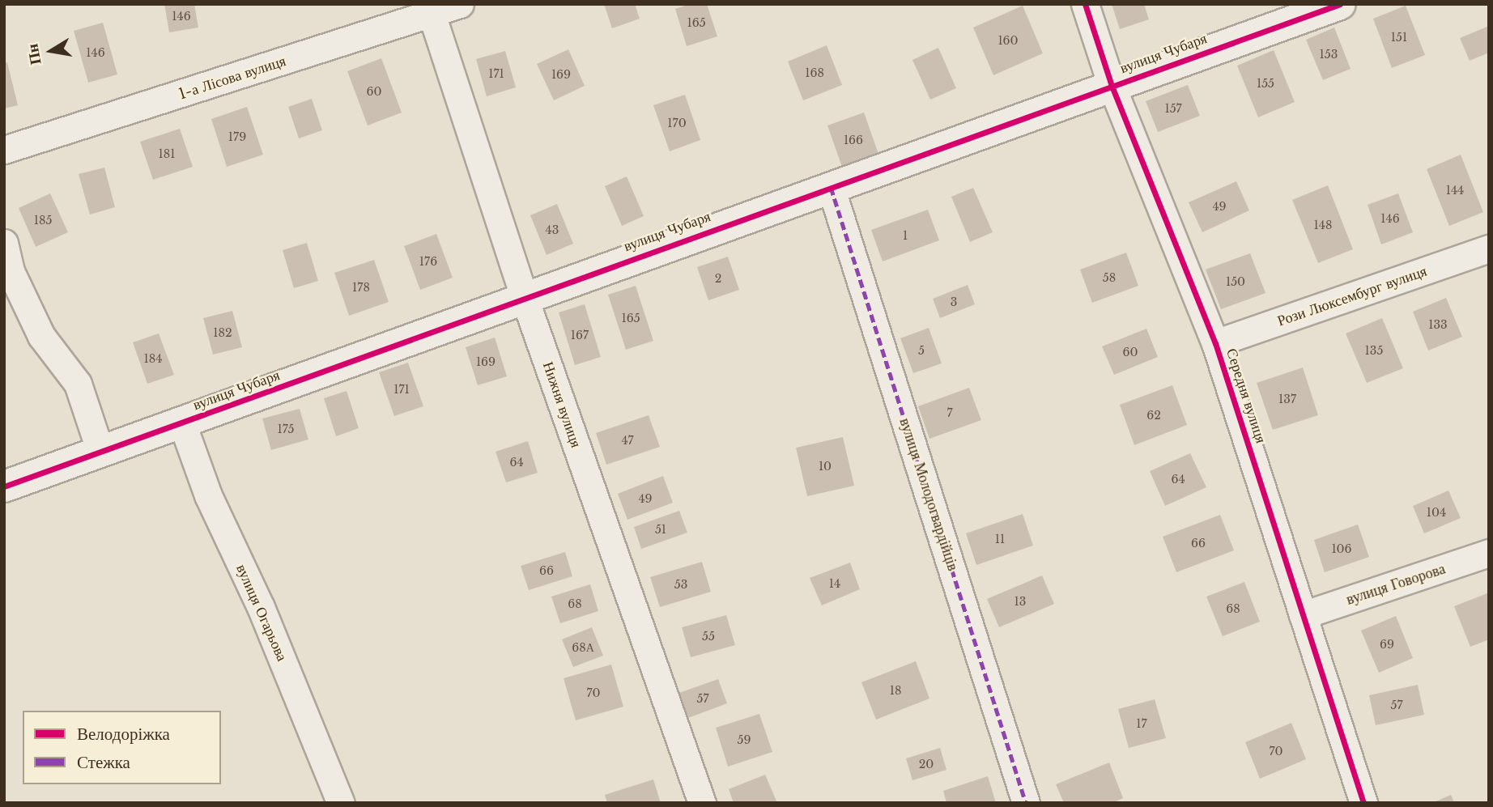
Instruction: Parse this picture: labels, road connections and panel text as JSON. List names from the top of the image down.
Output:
{
  "streets": {
    "street": [
      "вулиця Чубаря",
      "1-а Лісова вулиця",
      "Рози Люксембург вулиця",
      "Середня вулиця",
      "Нижня вулиця",
      "вулиця Молодогвардійців",
      "вулиця Говорова",
      "вулиця Огарьова"
    ]
  },
  "crossings": [
    ["вулиця Чубаря", "Середня вулиця"],
    ["вулиця Чубаря", "Нижня вулиця"],
    ["вулиця Чубаря", "вулиця Молодогвардійців"],
    ["вулиця Чубаря", "вулиця Огарьова"],
    ["1-а Лісова вулиця", "Нижня вулиця"],
    ["Рози Люксембург вулиця", "Середня вулиця"],
    ["Середня вулиця", "вулиця Говорова"]
  ],
  "house_numbers": [
    "146",
    "165",
    "151",
    "160",
    "146",
    "153",
    "168",
    "171",
    "169",
    "155",
    "60",
    "157",
    "170",
    "179",
    "166",
    "181",
    "144",
    "49",
    "146",
    "185",
    "148",
    "43",
    "1",
    "176",
    "58",
    "2",
    "150",
    "178",
    "3",
    "165",
    "133",
    "182",
    "167",
    "5",
    "135",
    "60",
    "184",
    "169",
    "171",
    "137",
    "7",
    "62",
    "175",
    "47",
    "64",
    "10",
    "64",
    "49",
    "104",
    "51",
    "11",
    "66",
    "106",
    "66",
    "14",
    "53",
    "13",
    "68",
    "68",
    "55",
    "69",
    "68А",
    "18",
    "70",
    "57",
    "57",
    "17",
    "59",
    "70",
    "20"
  ],
  "legend": ["Велодоріжка", "Стежка"],
  "north": "left"
}
